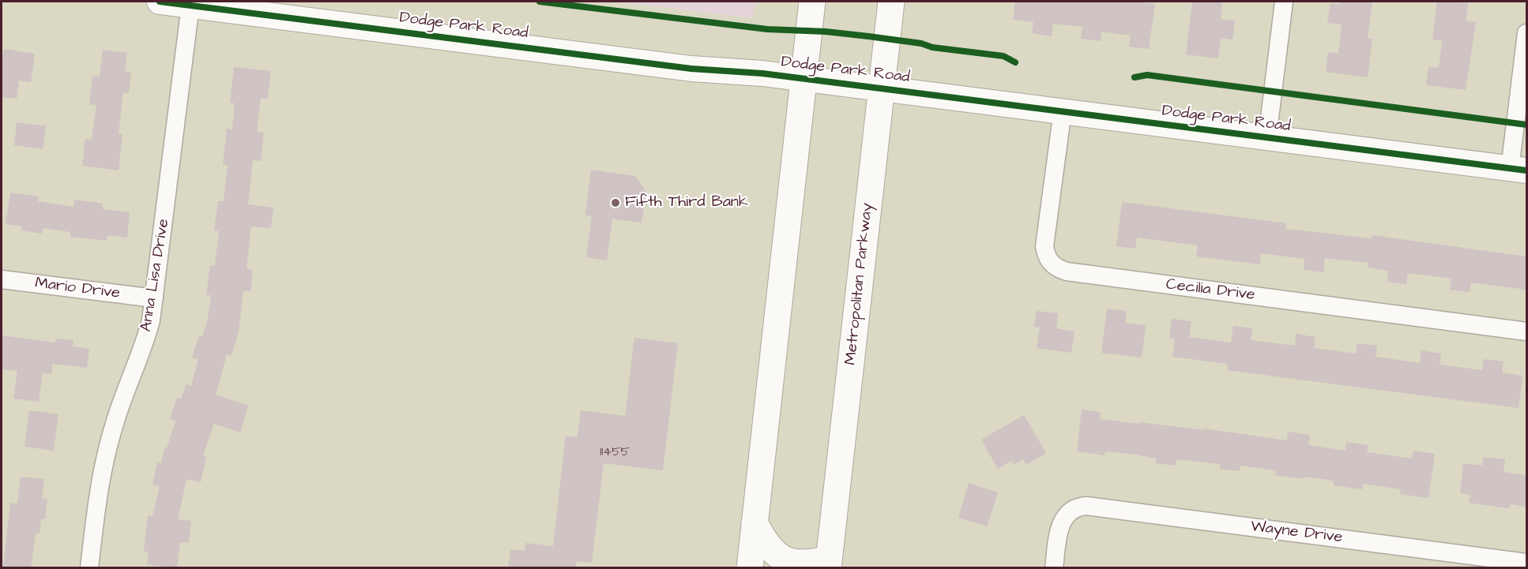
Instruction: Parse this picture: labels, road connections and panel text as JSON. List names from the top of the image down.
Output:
{
  "streets": {
    "main road": ["Metropolitan Parkway"],
    "street": [
      "Dodge Park Road",
      "Anna Lisa Drive",
      "Mario Drive",
      "Cecilia Drive",
      "Wayne Drive"
    ]
  },
  "crossings": [
    ["Dodge Park Road", "Anna Lisa Drive"],
    ["Dodge Park Road", "Metropolitan Parkway"],
    ["Dodge Park Road", "Cecilia Drive"],
    ["Anna Lisa Drive", "Mario Drive"]
  ],
  "places": ["Fifth Third Bank"],
  "house_numbers": ["11455"]
}
